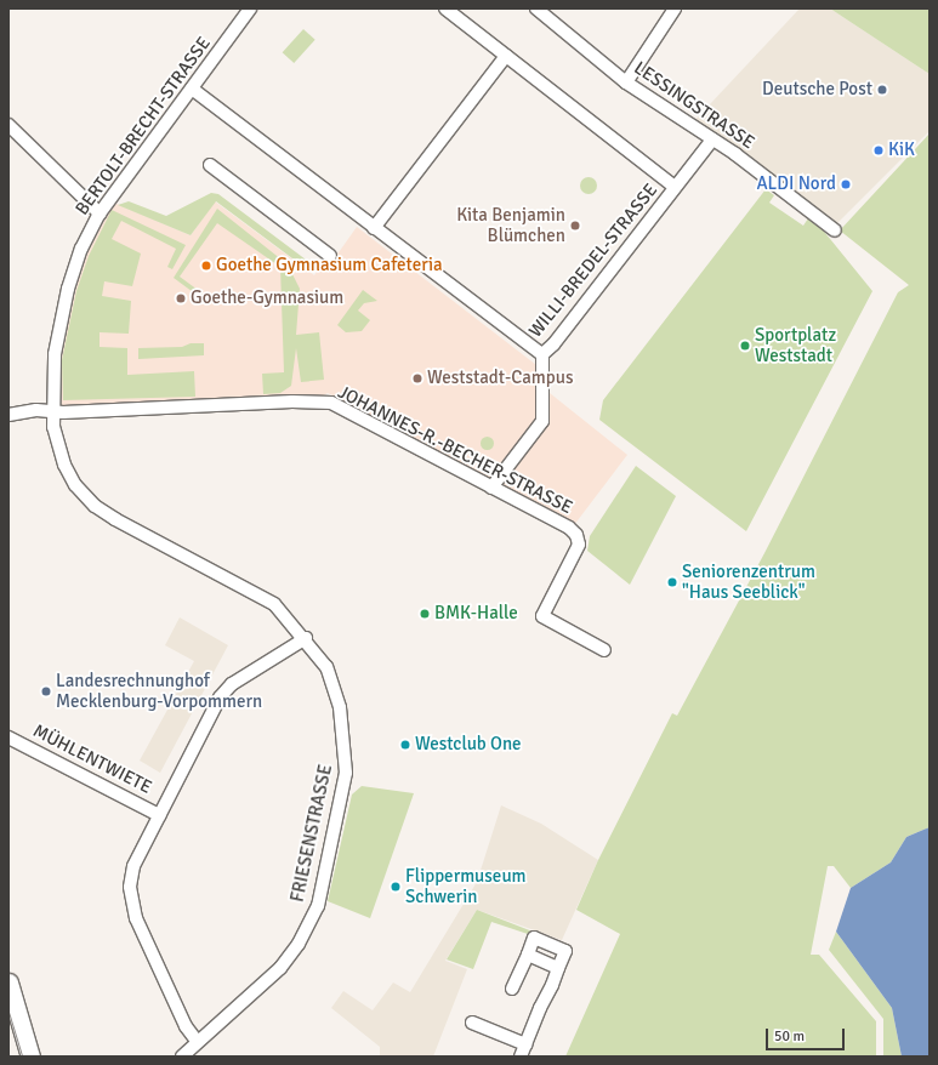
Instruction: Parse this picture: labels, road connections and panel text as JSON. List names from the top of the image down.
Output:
{
  "streets": {
    "street": [
      "LESSINGSTRASSE",
      "BERTOLT-BRECHT-STRASSE",
      "WILLI-BREDEL-STRASSE",
      "JOHANNES-R.-BECHER-STRASSE",
      "MÜHLENTWIETE",
      "FRIESENSTRASSE"
    ]
  },
  "crossings": [
    ["LESSINGSTRASSE", "WILLI-BREDEL-STRASSE"],
    ["BERTOLT-BRECHT-STRASSE", "WILLI-BREDEL-STRASSE"],
    ["BERTOLT-BRECHT-STRASSE", "JOHANNES-R.-BECHER-STRASSE"],
    ["BERTOLT-BRECHT-STRASSE", "FRIESENSTRASSE"]
  ],
  "places": [
    "Deutsche Post",
    "KiK",
    "ALDI Nord",
    "Kita Benjamin Blümchen",
    "Goethe Gymnasium Cafeteria",
    "Goethe-Gymnasium",
    "Sportplatz Weststadt",
    "Weststadt-Campus",
    "Seniorenzentrum \"Haus Seeblick\"",
    "BMK-Halle",
    "Landesrechnunghof Mecklenburg-Vorpommern",
    "Westclub One",
    "Flippermuseum Schwerin"
  ],
  "scale_bar": "50 m"
}
